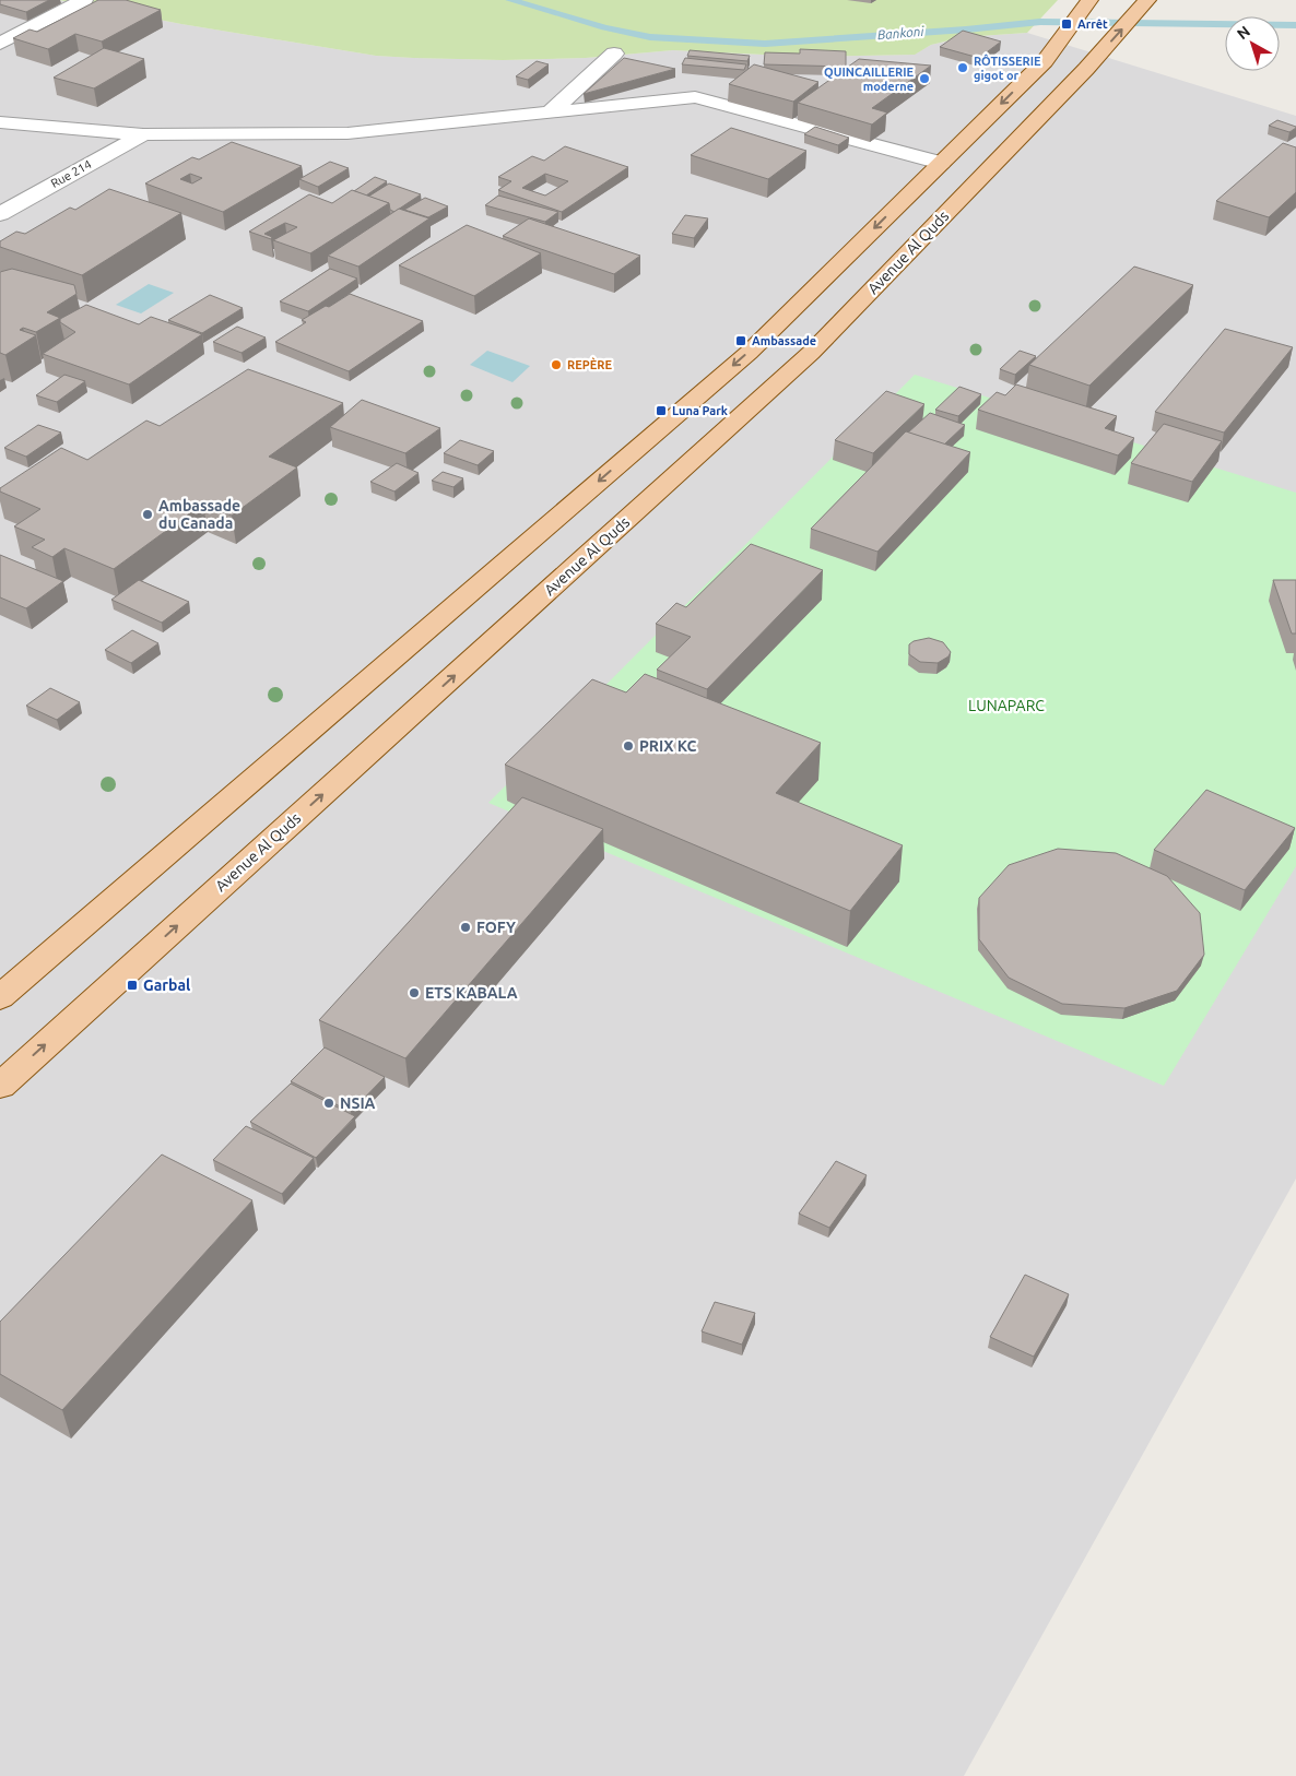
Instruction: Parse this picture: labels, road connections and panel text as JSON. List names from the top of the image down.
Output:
{
  "streets": {
    "main road": ["Avenue Al Quds"],
    "street": ["Rue 214"]
  },
  "water": ["Bankoni"],
  "parks": ["LUNAPARC"],
  "places": {
    "transit": [
      "Arrêt",
      "Ambassade",
      "Luna Park",
      "Garbal"
    ],
    "other": [
      "RÔTISSERIE gigot or",
      "QUINCAILLERIE moderne",
      "REPÈRE",
      "Ambassade du Canada",
      "PRIX KC",
      "FOFY",
      "ETS KABALA",
      "NSIA"
    ]
  },
  "north": "top left"
}
